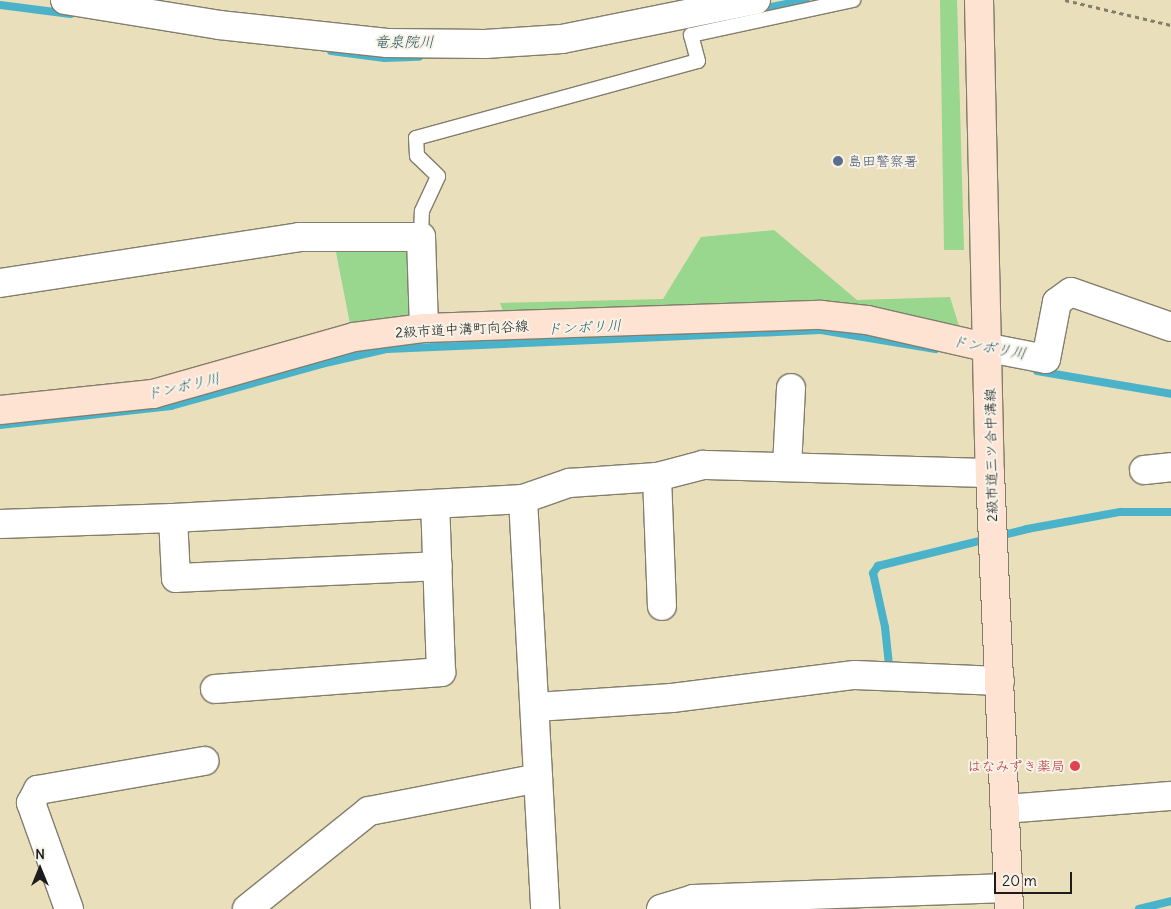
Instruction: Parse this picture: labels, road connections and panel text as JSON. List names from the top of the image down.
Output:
{
  "streets": {
    "street": ["2級市道中溝町向谷線", "2級市道三ツ合中溝線"]
  },
  "crossings": [
    ["2級市道中溝町向谷線", "2級市道三ツ合中溝線"]
  ],
  "water": ["竜泉院川", "ドンボリ川"],
  "places": ["島田警察署", "はなみずき薬局"],
  "scale_bar": "20 m",
  "north": "top"
}
